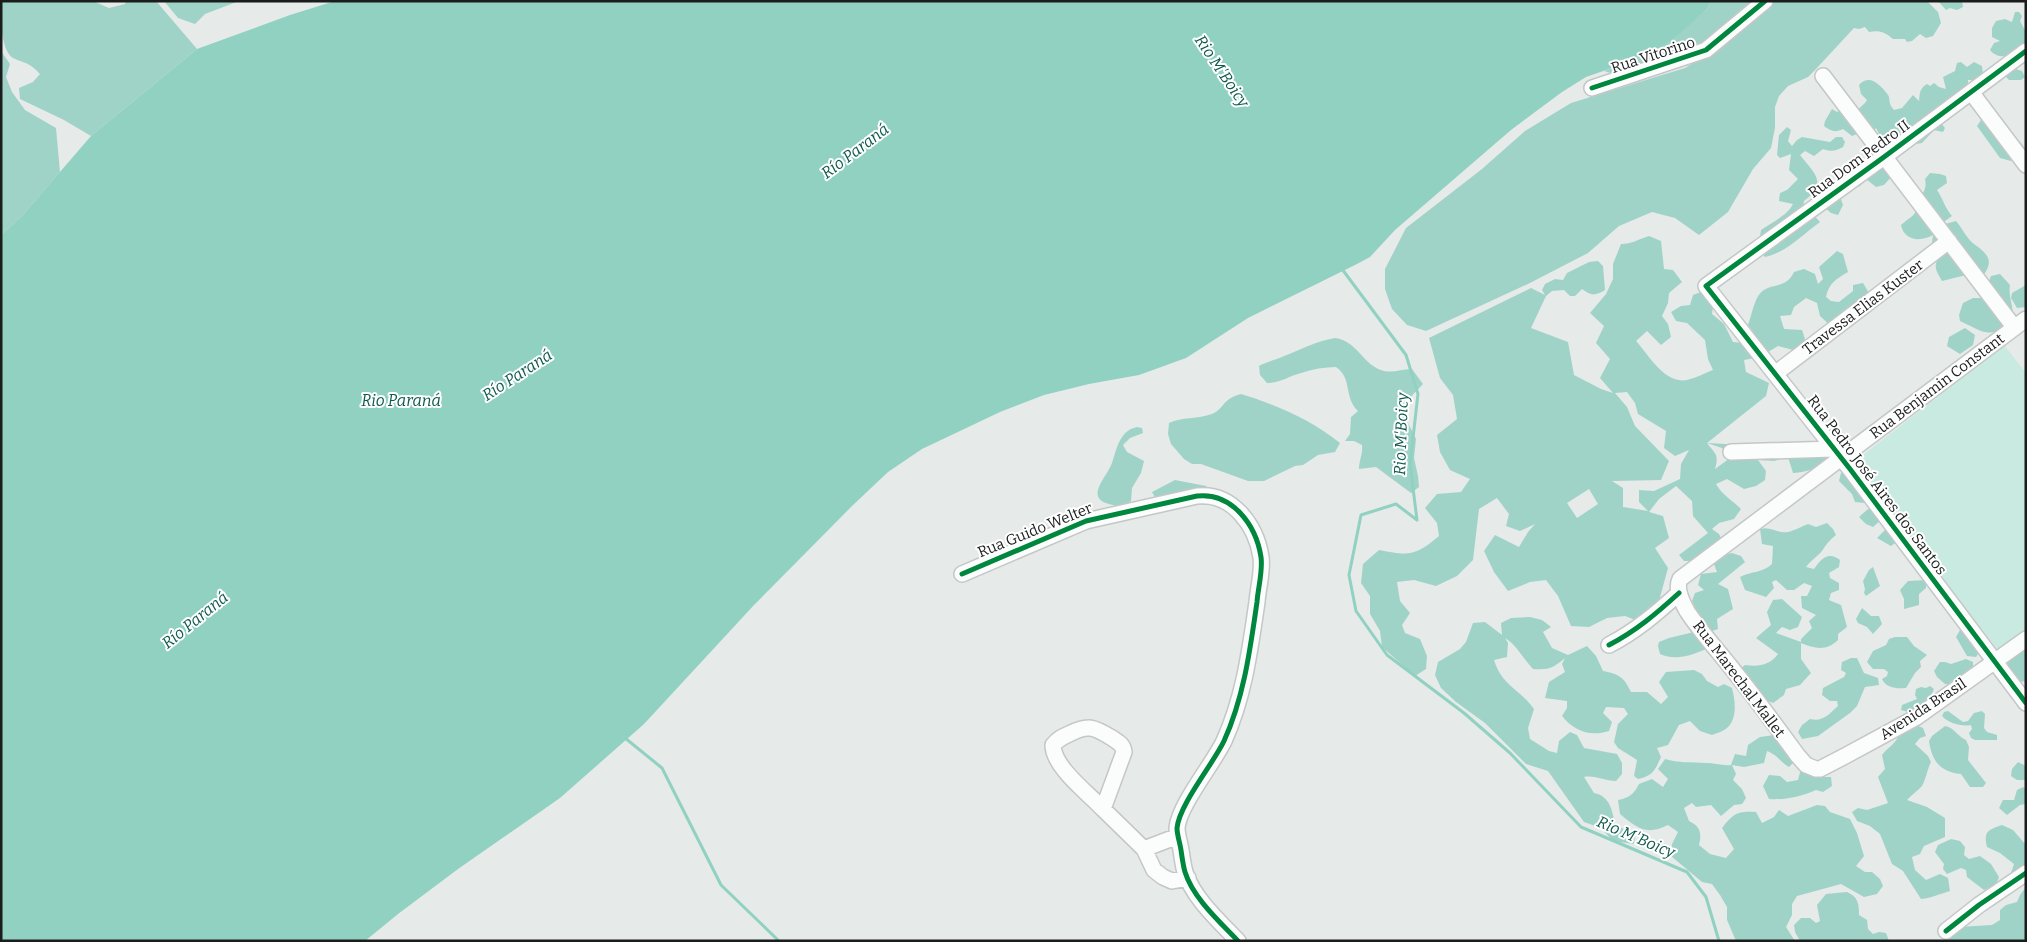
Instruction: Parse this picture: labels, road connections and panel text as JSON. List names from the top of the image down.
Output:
{
  "streets": {
    "street": [
      "Rua Vitorino",
      "Rua Dom Pedro II",
      "Travessa Elias Kuster",
      "Rua Benjamin Constant",
      "Rua Pedro José Aires dos Santos",
      "Rua Guido Welter",
      "Rua Marechal Mallet",
      "Avenida Brasil"
    ]
  },
  "crossings": [
    ["Rua Dom Pedro II", "Rua Pedro José Aires dos Santos"],
    ["Travessa Elias Kuster", "Rua Pedro José Aires dos Santos"],
    ["Rua Benjamin Constant", "Rua Pedro José Aires dos Santos"],
    ["Rua Benjamin Constant", "Rua Marechal Mallet"],
    ["Rua Pedro José Aires dos Santos", "Avenida Brasil"],
    ["Rua Marechal Mallet", "Avenida Brasil"]
  ],
  "water": ["Rio M'Boicy", "Río Paraná", "Rio Paraná"]
}
